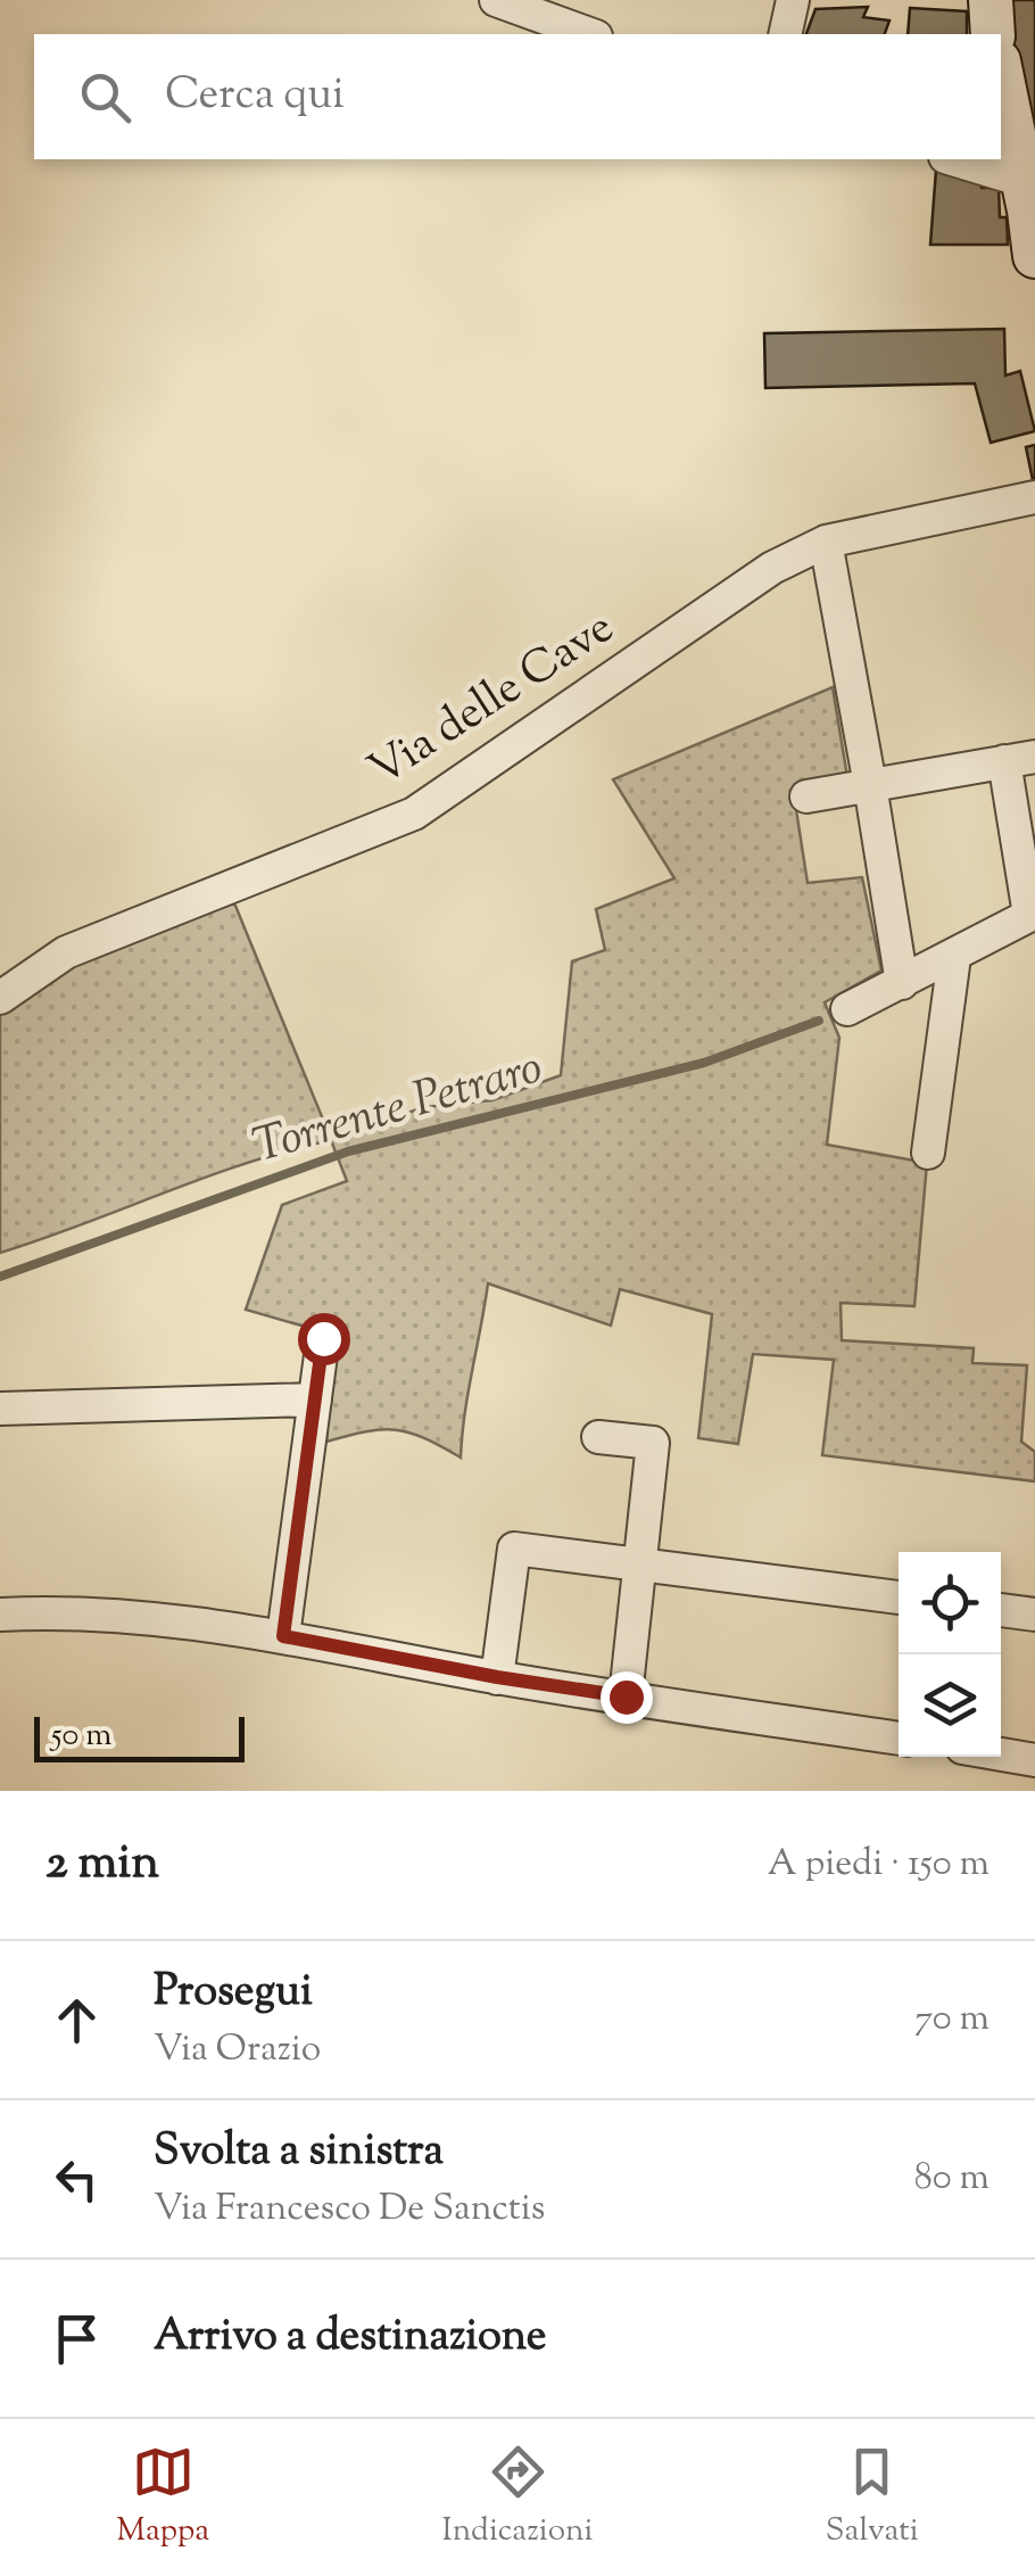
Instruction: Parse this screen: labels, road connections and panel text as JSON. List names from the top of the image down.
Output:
{
  "streets": {
    "street": ["Via delle Cave"]
  },
  "water": ["Torrente Petraro"],
  "scale_bar": "50 m",
  "page": {
    "search": "Cerca qui",
    "scale": "50 m",
    "heading": ["2 min", "A piedi · 150 m"],
    "list": [
      ["Prosegui", "Via Orazio", "70 m"],
      ["Svolta a sinistra", "Via Francesco De Sanctis", "80 m"],
      "Arrivo a destinazione"
    ],
    "nav": ["Mappa", "Indicazioni", "Salvati"]
  }
}
